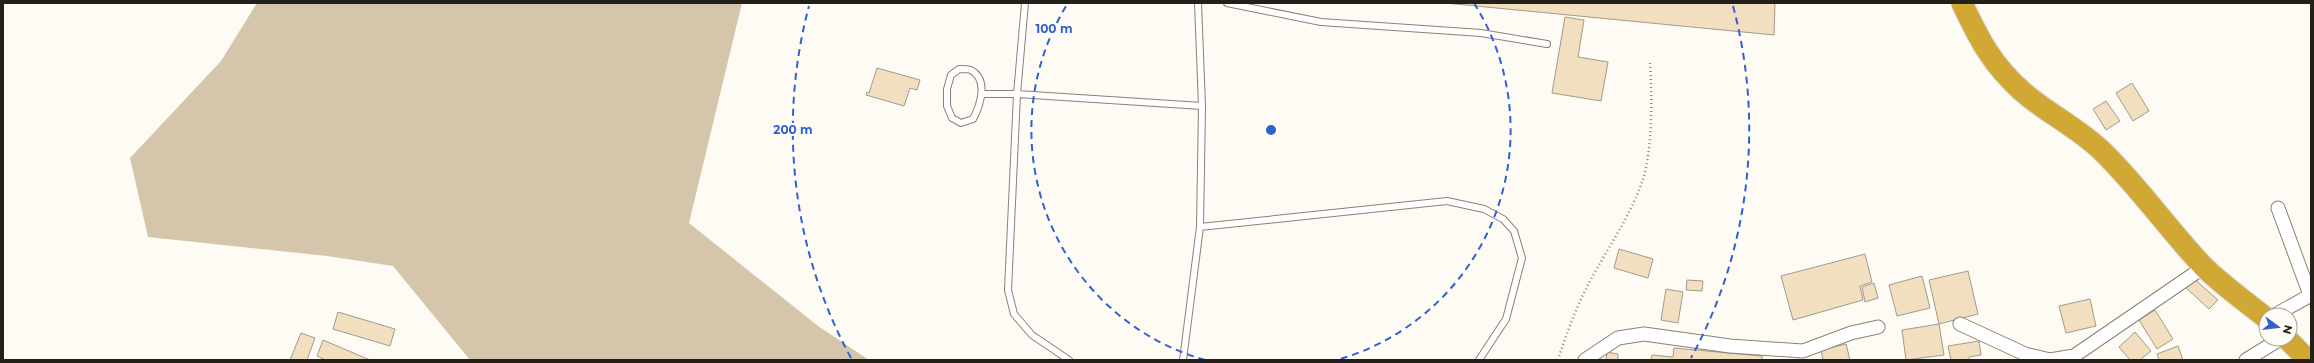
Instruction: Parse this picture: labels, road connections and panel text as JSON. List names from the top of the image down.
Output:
{
  "north": "right",
  "rings": ["100 m", "200 m"]
}
